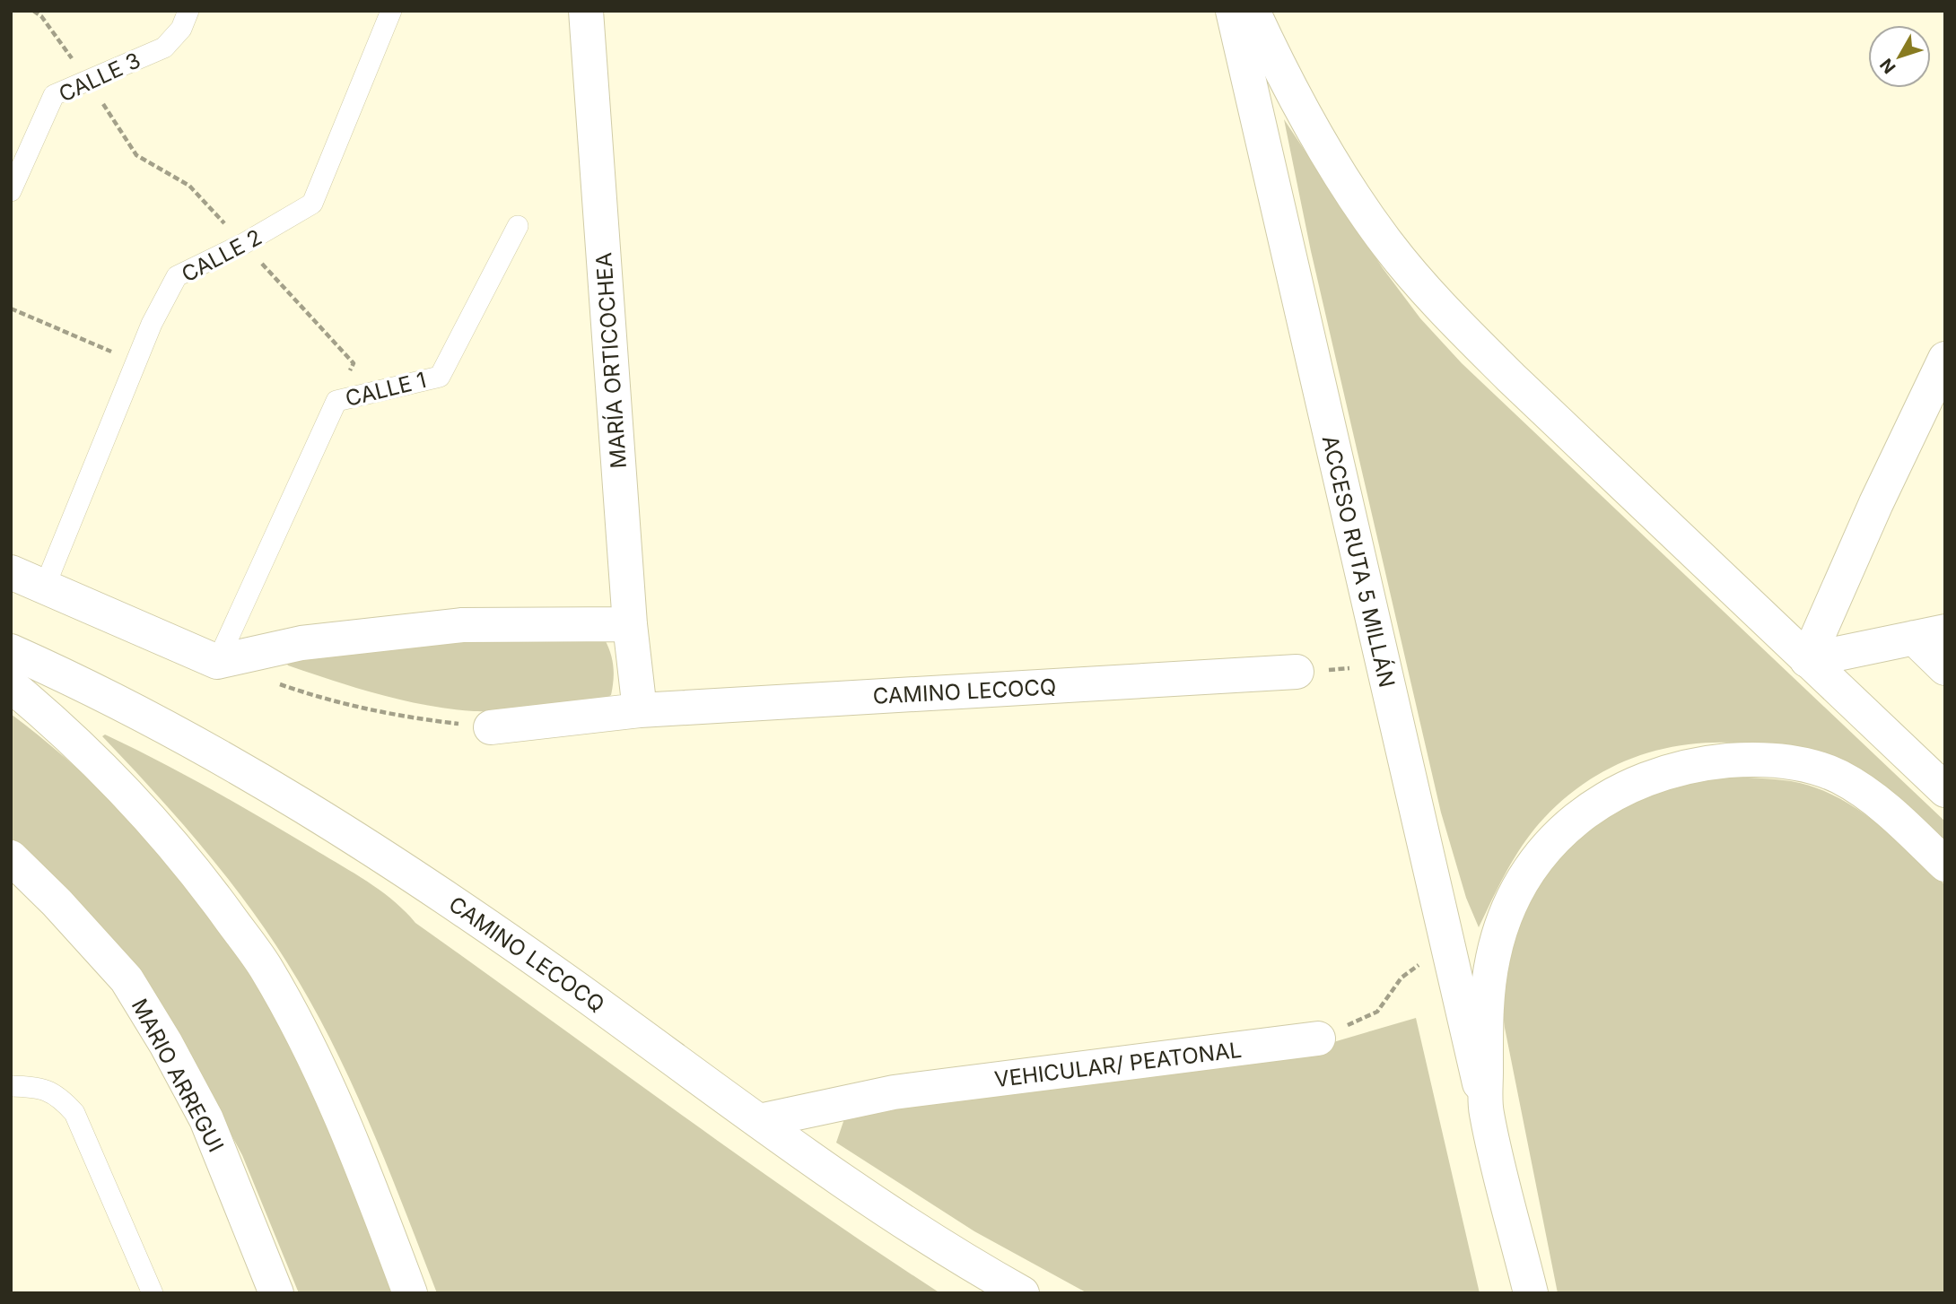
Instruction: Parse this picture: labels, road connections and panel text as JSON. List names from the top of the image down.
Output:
{
  "streets": {
    "main road": [
      "MARÍA ORTICOCHEA",
      "ACCESO RUTA 5 MILLÁN",
      "CAMINO LECOCQ",
      "VEHICULAR/ PEATONAL",
      "MARIO ARREGUI"
    ],
    "lane": ["CALLE 3", "CALLE 2", "CALLE 1"]
  },
  "crossings": [
    ["MARÍA ORTICOCHEA", "CAMINO LECOCQ"],
    ["CAMINO LECOCQ", "VEHICULAR/ PEATONAL"]
  ],
  "north": "bottom left"
}
